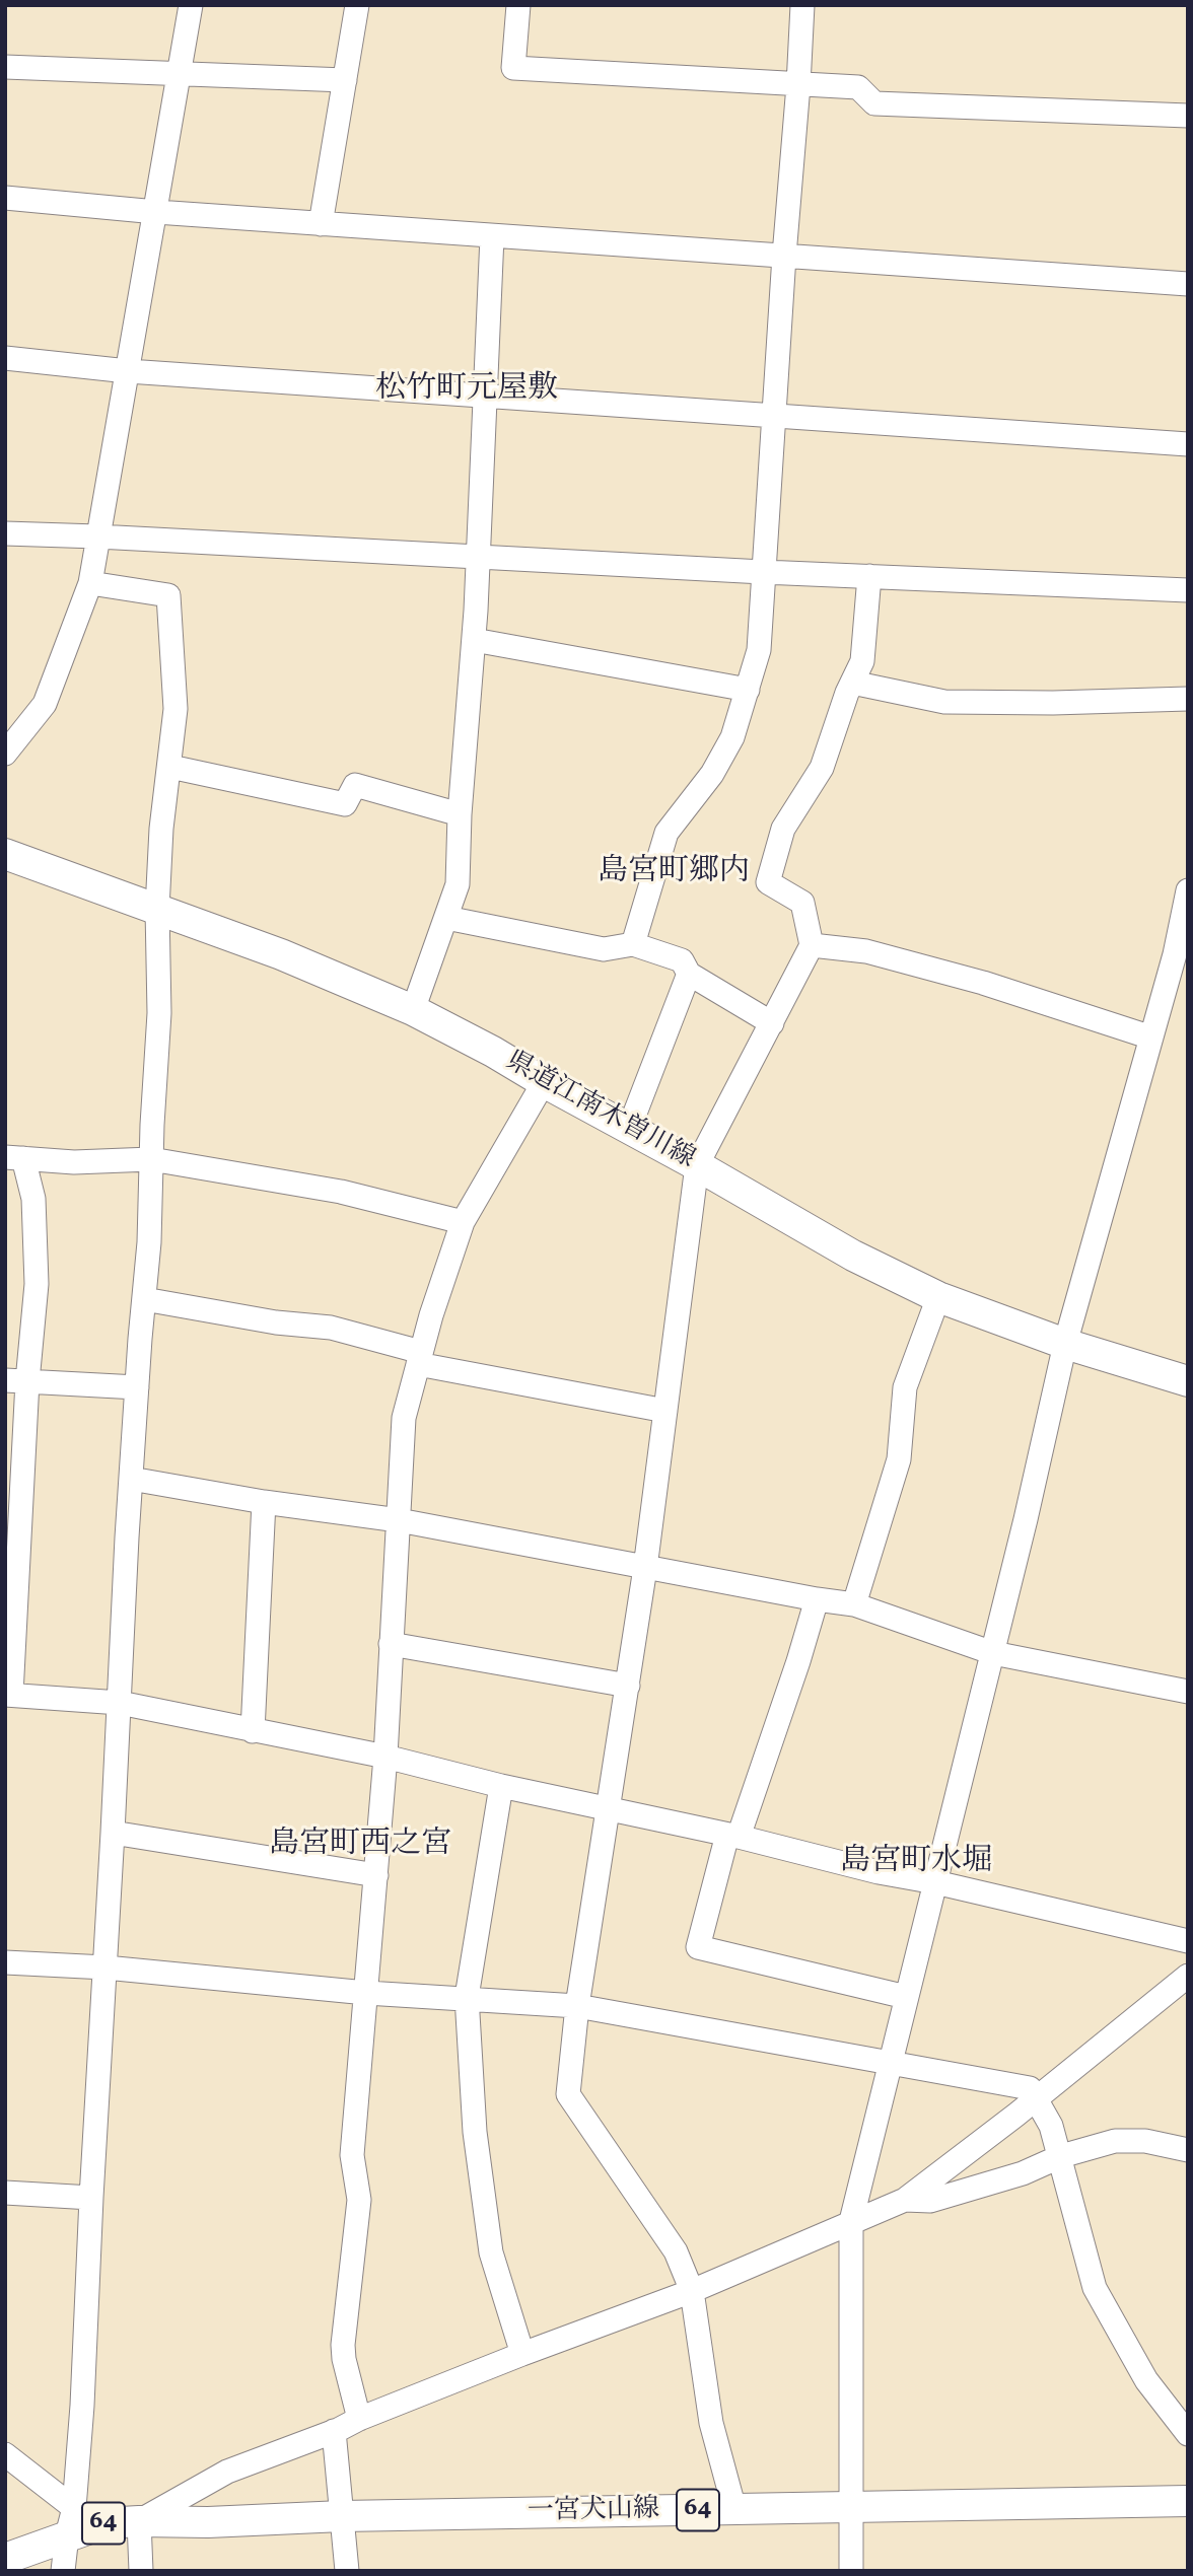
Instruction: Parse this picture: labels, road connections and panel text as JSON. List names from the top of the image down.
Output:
{
  "streets": {
    "main road": ["県道江南木曽川線", "64", "一宮犬山線"]
  },
  "districts": [
    "松竹町元屋敷",
    "島宮町郷内",
    "島宮町西之宮",
    "島宮町水堀"
  ]
}
